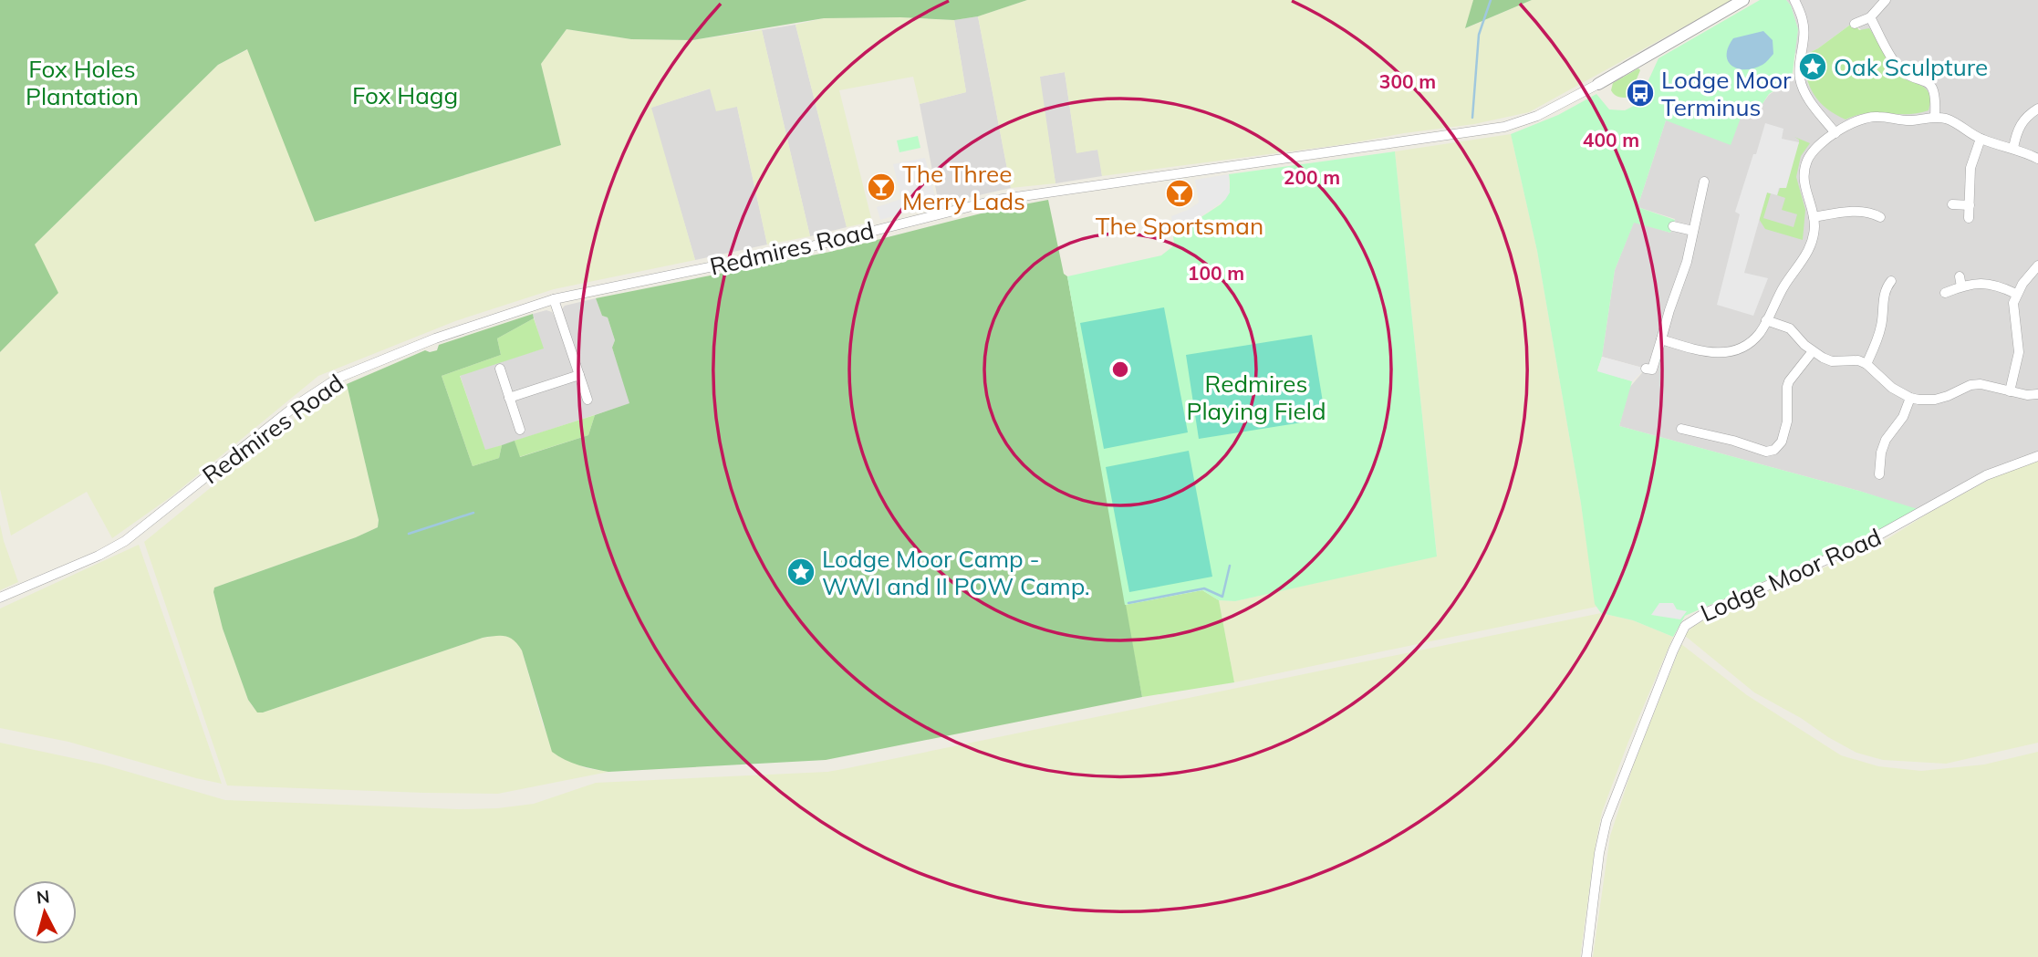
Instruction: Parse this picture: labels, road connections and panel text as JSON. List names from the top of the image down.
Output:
{
  "streets": {
    "street": ["Redmires Road", "Lodge Moor Road"]
  },
  "parks": ["Fox Holes Plantation", "Fox Hagg", "Redmires Playing Field"],
  "places": {
    "place": ["Oak Sculpture", "Lodge Moor Camp - WWI and II POW Camp."],
    "bus stop": ["Lodge Moor Terminus"],
    "bar": ["The Three Merry Lads", "The Sportsman"]
  },
  "north": "top",
  "rings": [
    "300 m",
    "400 m",
    "200 m",
    "100 m"
  ]
}
